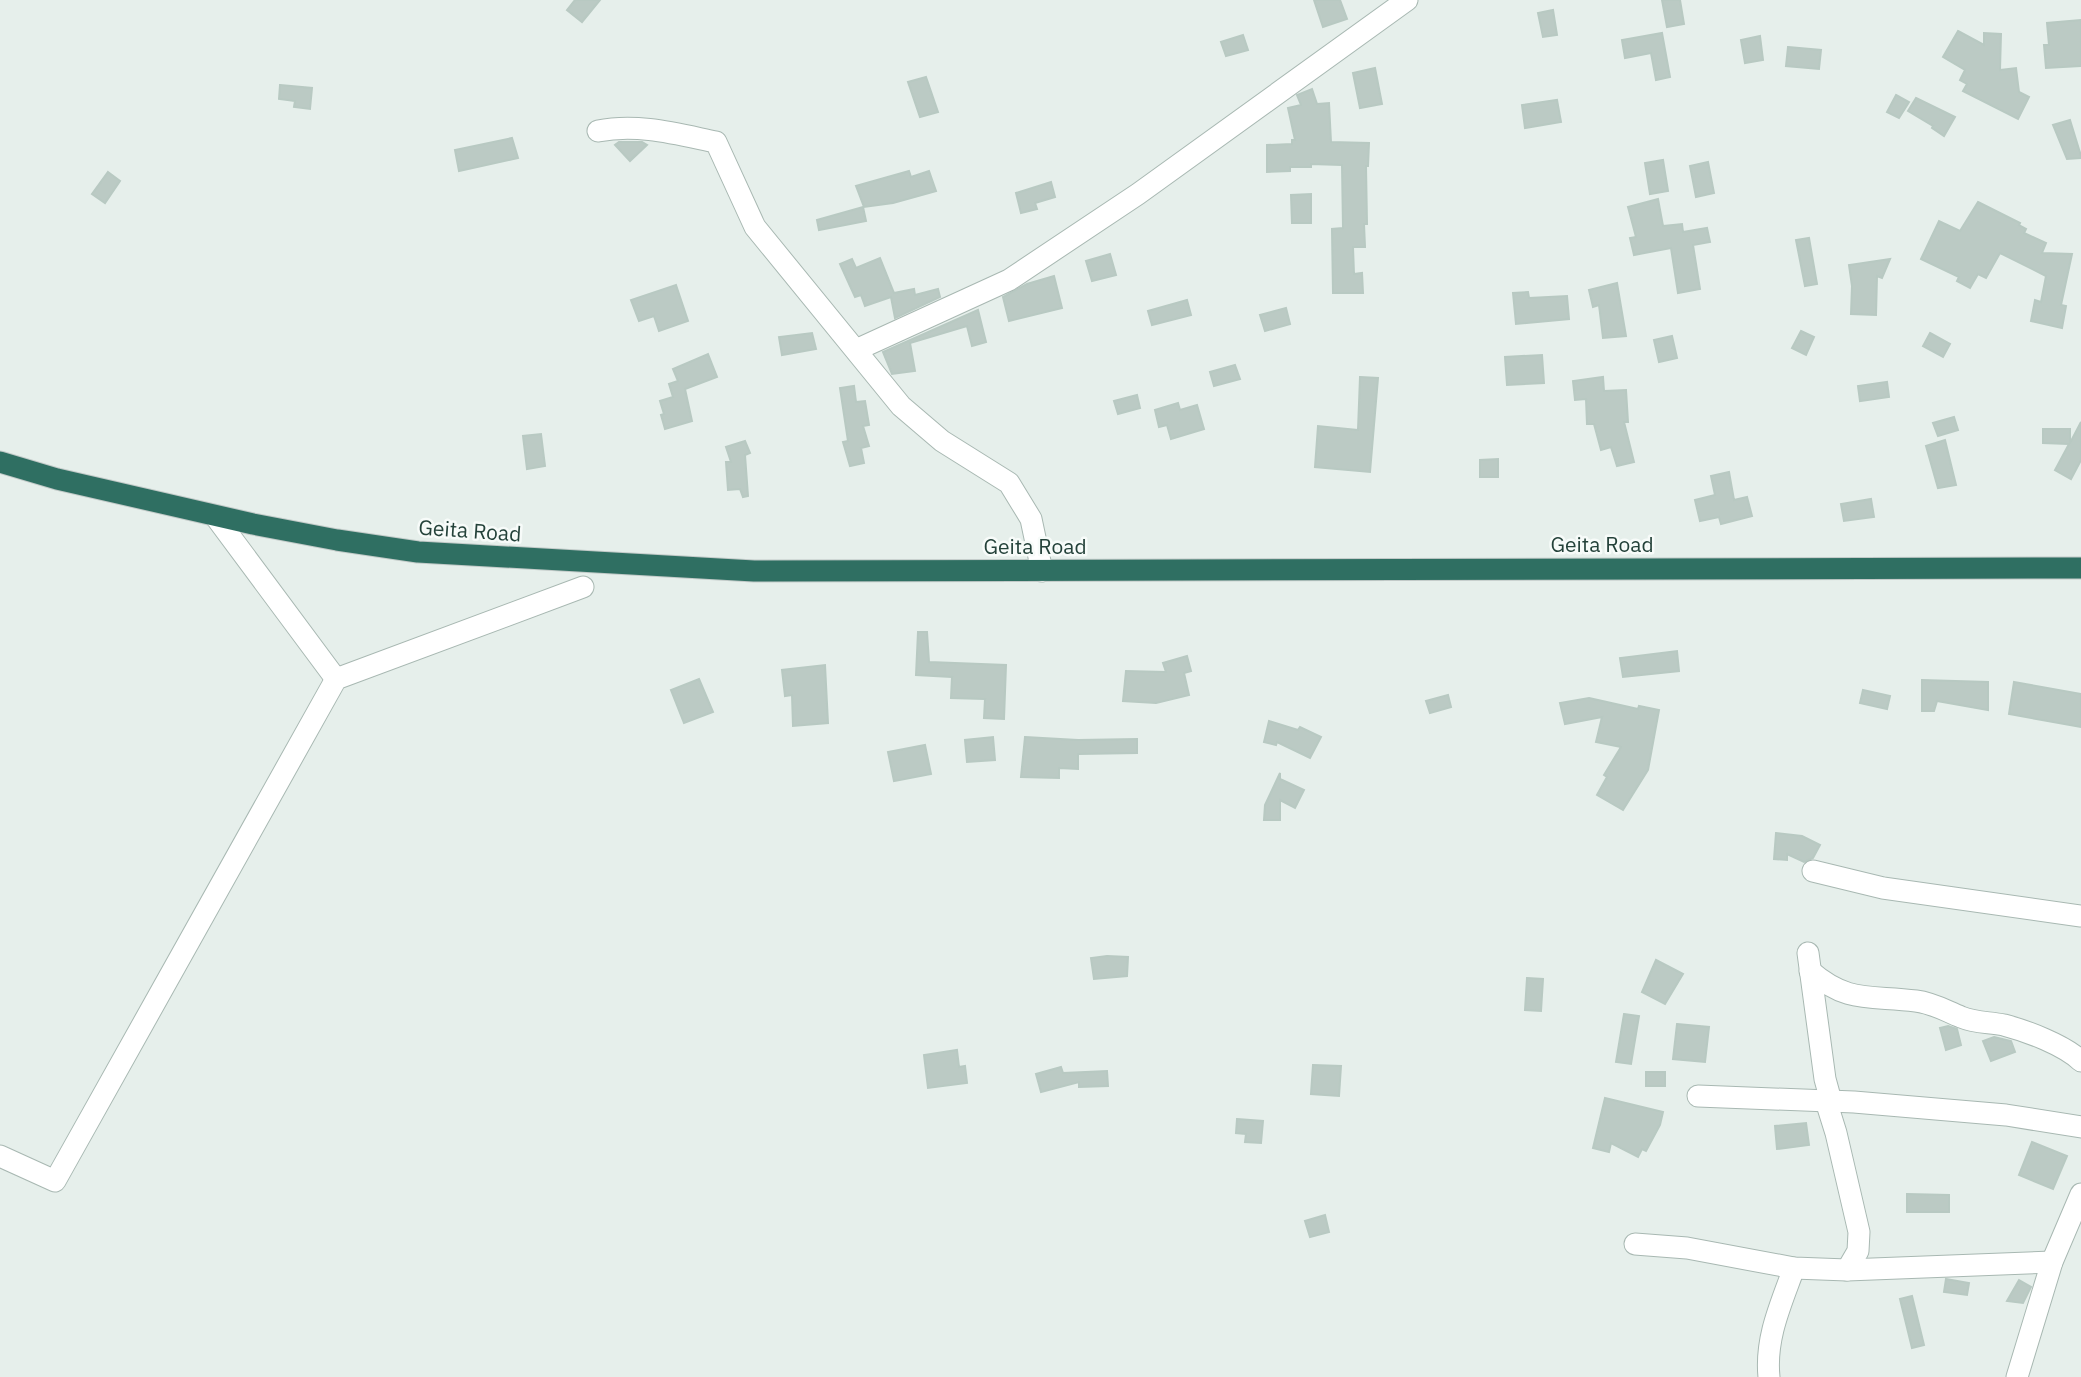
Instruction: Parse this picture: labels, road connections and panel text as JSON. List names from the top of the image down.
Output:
{
  "streets": {
    "highway": ["Geita Road"]
  }
}
